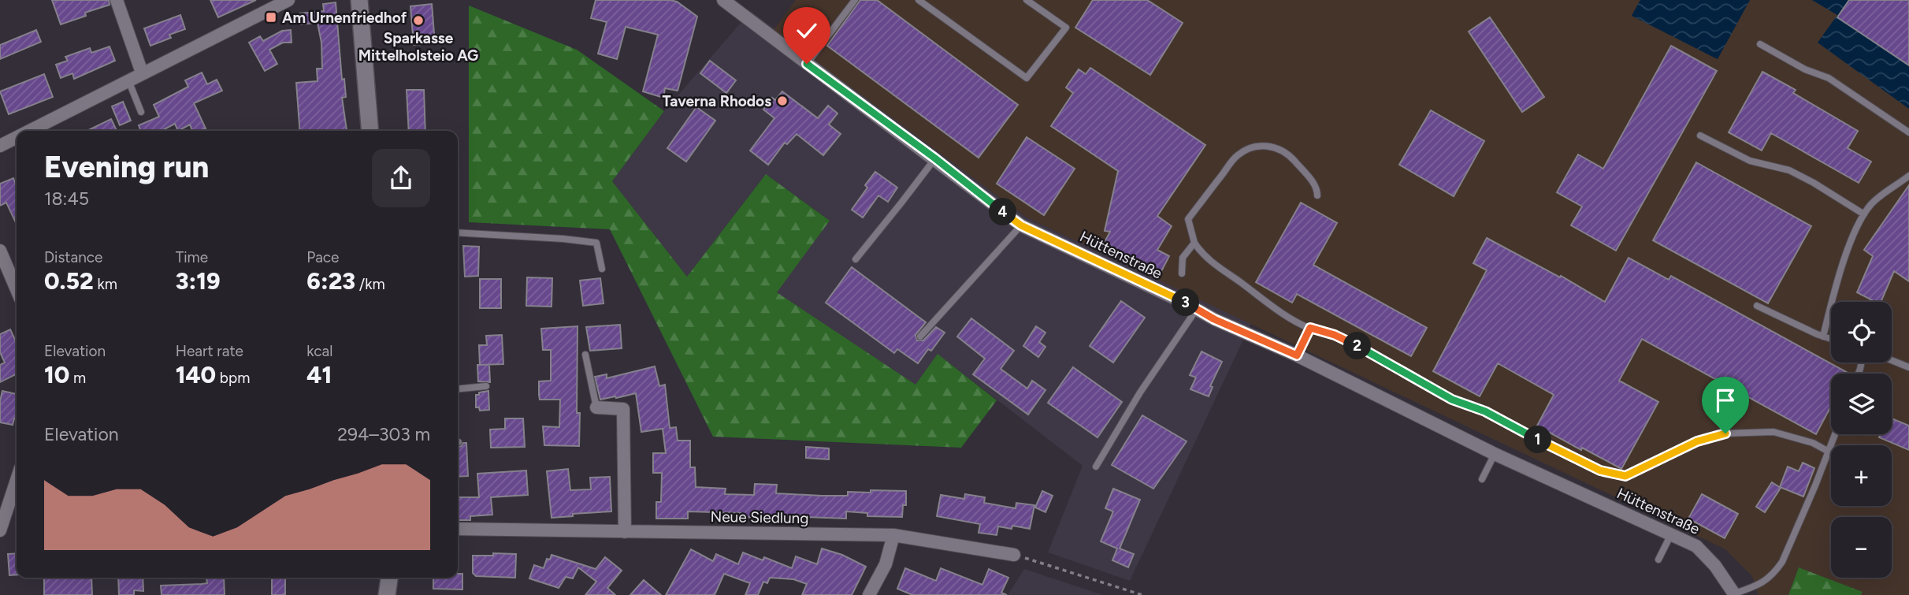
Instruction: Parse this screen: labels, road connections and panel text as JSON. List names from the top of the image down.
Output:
{
  "streets": {
    "street": ["Hüttenstraße", "Neue Siedlung"]
  },
  "places": {
    "transit": ["Am Urnenfriedhof"],
    "other": ["Sparkasse Mittelholsteio AG", "Taverna Rhodos"]
  },
  "page": {
    "heading": ["Evening run", "18:45"],
    "pins": [
      "4",
      "3",
      "2",
      "1"
    ],
    "stats": [
      ["Distance", "0.52 km"],
      ["Time", "3:19"],
      ["Pace", "6:23 /km"],
      ["Elevation", "10 m"],
      ["Heart rate", "140 bpm"],
      ["kcal", "41"]
    ],
    "map_buttons": ["+", "−"],
    "chart": ["Elevation", "294–303 m"]
  }
}
